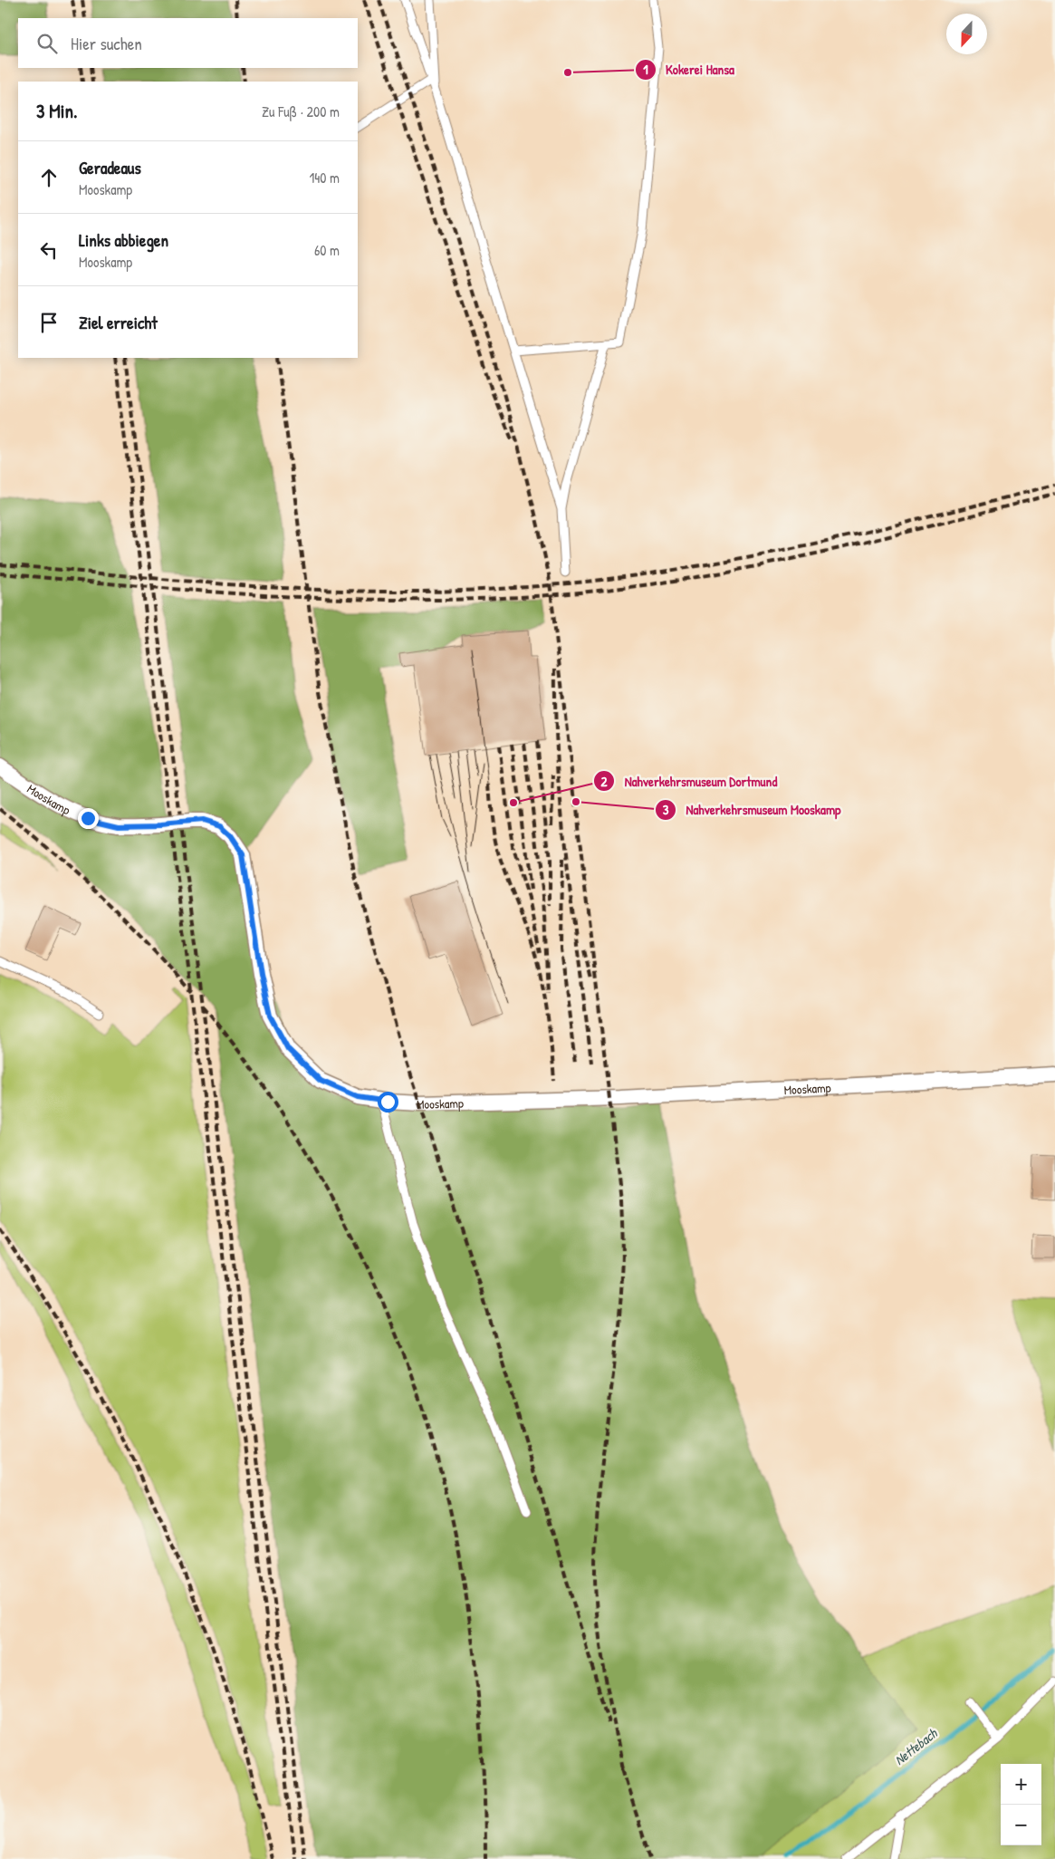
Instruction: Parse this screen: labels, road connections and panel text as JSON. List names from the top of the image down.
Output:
{
  "streets": {
    "street": ["Mooskamp"]
  },
  "water": ["Nettebach"],
  "places": ["Kokerei Hansa", "Nahverkehrsmuseum Mooskamp", "Nahverkehrsmuseum Dortmund"],
  "north": "bottom",
  "page": {
    "search": "Hier suchen",
    "heading": ["3 Min.", "Zu Fuß · 200 m"],
    "list": [
      ["Geradeaus", "Mooskamp", "140 m"],
      ["Links abbiegen", "Mooskamp", "60 m"],
      "Ziel erreicht"
    ],
    "map_buttons": ["+", "−"]
  }
}
